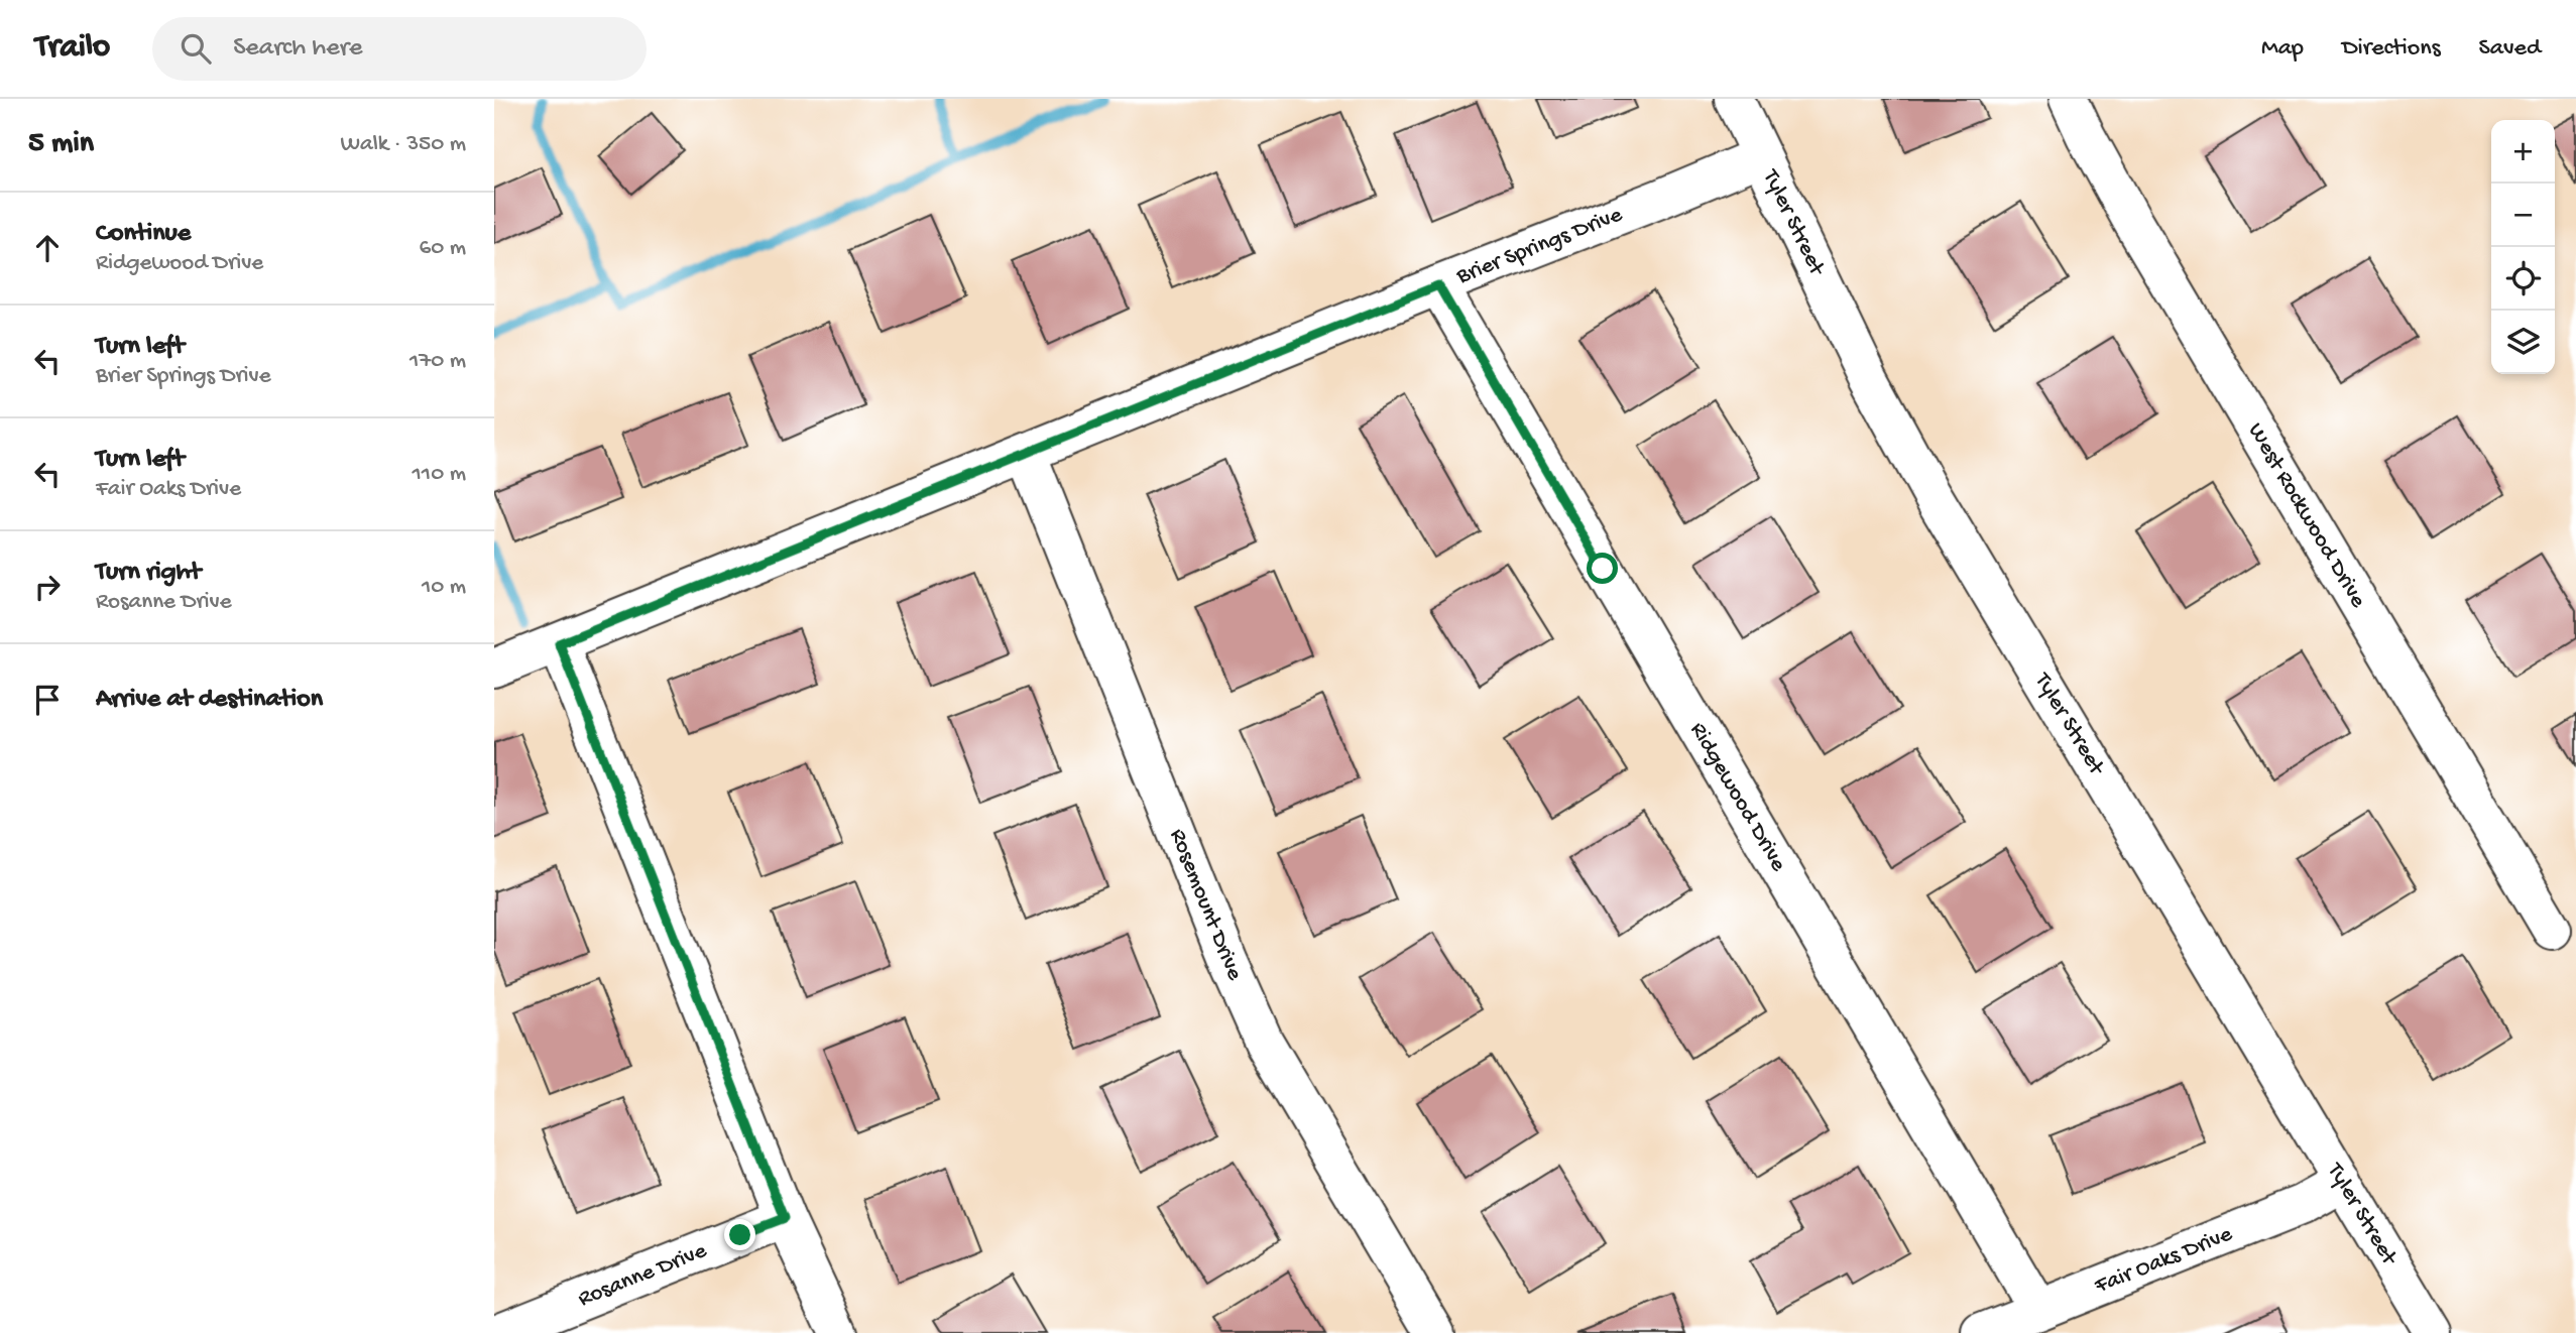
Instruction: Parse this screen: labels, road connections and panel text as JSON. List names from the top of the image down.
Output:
{
  "streets": {
    "street": [
      "Tyler Street",
      "Brier Springs Drive",
      "West Rockwood Drive",
      "Ridgewood Drive",
      "Rosemount Drive",
      "Fair Oaks Drive",
      "Rosanne Drive"
    ]
  },
  "crossings": [
    ["Tyler Street", "Brier Springs Drive"],
    ["Tyler Street", "Fair Oaks Drive"],
    ["Brier Springs Drive", "Ridgewood Drive"],
    ["Brier Springs Drive", "Rosemount Drive"],
    ["Ridgewood Drive", "Fair Oaks Drive"]
  ],
  "page": {
    "header": "Trailo",
    "search": "Search here",
    "nav": ["Map", "Directions", "Saved"],
    "heading": ["5 min", "Walk · 350 m"],
    "map_buttons": ["+", "−"],
    "list": [
      ["Continue", "Ridgewood Drive", "60 m"],
      ["Turn left", "Brier Springs Drive", "170 m"],
      ["Turn left", "Fair Oaks Drive", "110 m"],
      ["Turn right", "Rosanne Drive", "10 m"],
      "Arrive at destination"
    ]
  }
}
